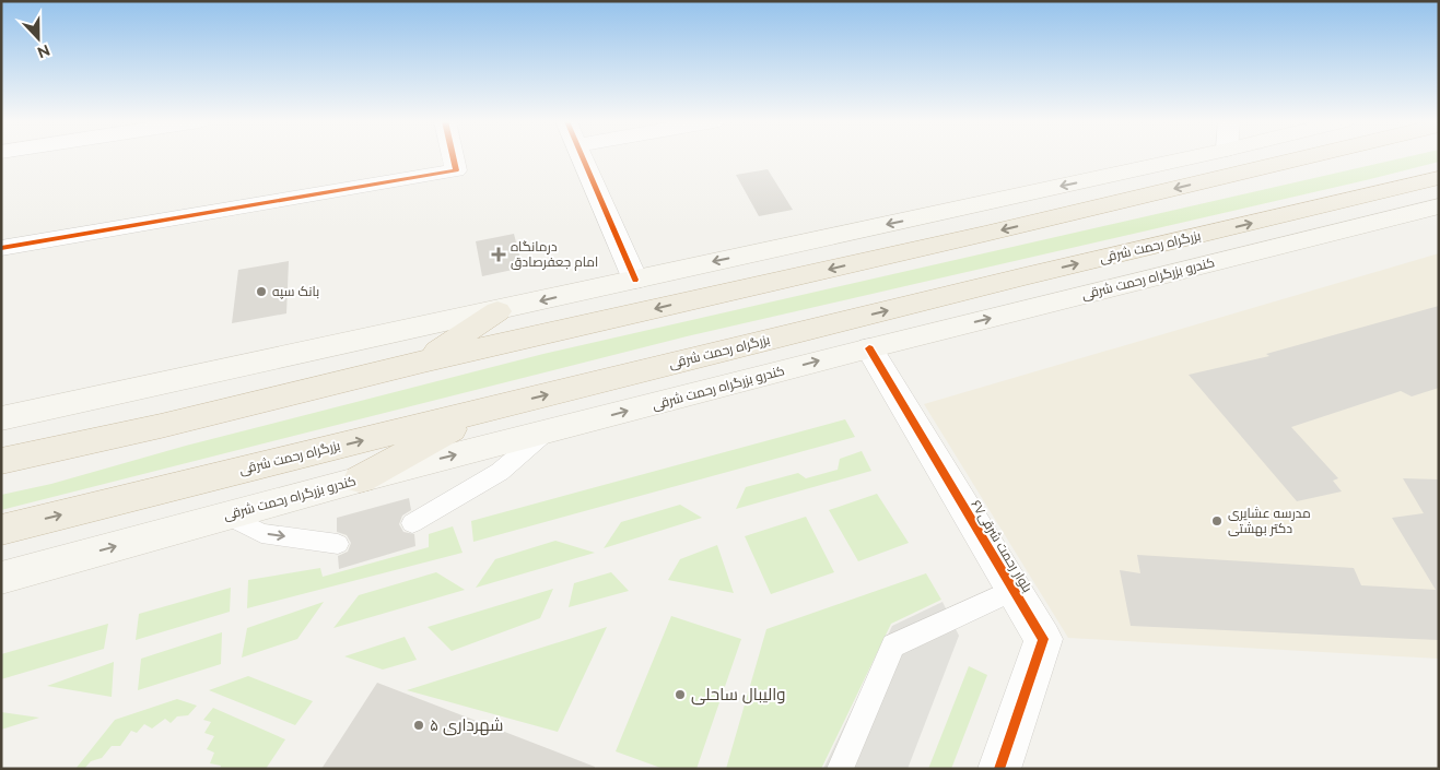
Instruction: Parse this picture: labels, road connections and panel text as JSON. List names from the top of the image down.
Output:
{
  "streets": {
    "highway": ["بزرگراه رحمت شرقی"],
    "main road": ["کندرو بزرگراه رحمت شرقی"],
    "street": ["بلوار رحمت شرقی۶۷"]
  },
  "crossings": [
    ["کندرو بزرگراه رحمت شرقی", "بلوار رحمت شرقی۶۷"]
  ],
  "places": {
    "health": ["درمانگاه امام جعفرصادق"],
    "other": [
      "بانک سپه",
      "مدرسه عشایری دکتر بهشتی",
      "والیبال ساحلی",
      "شهرداری ۵"
    ]
  },
  "north": "bottom"
}
